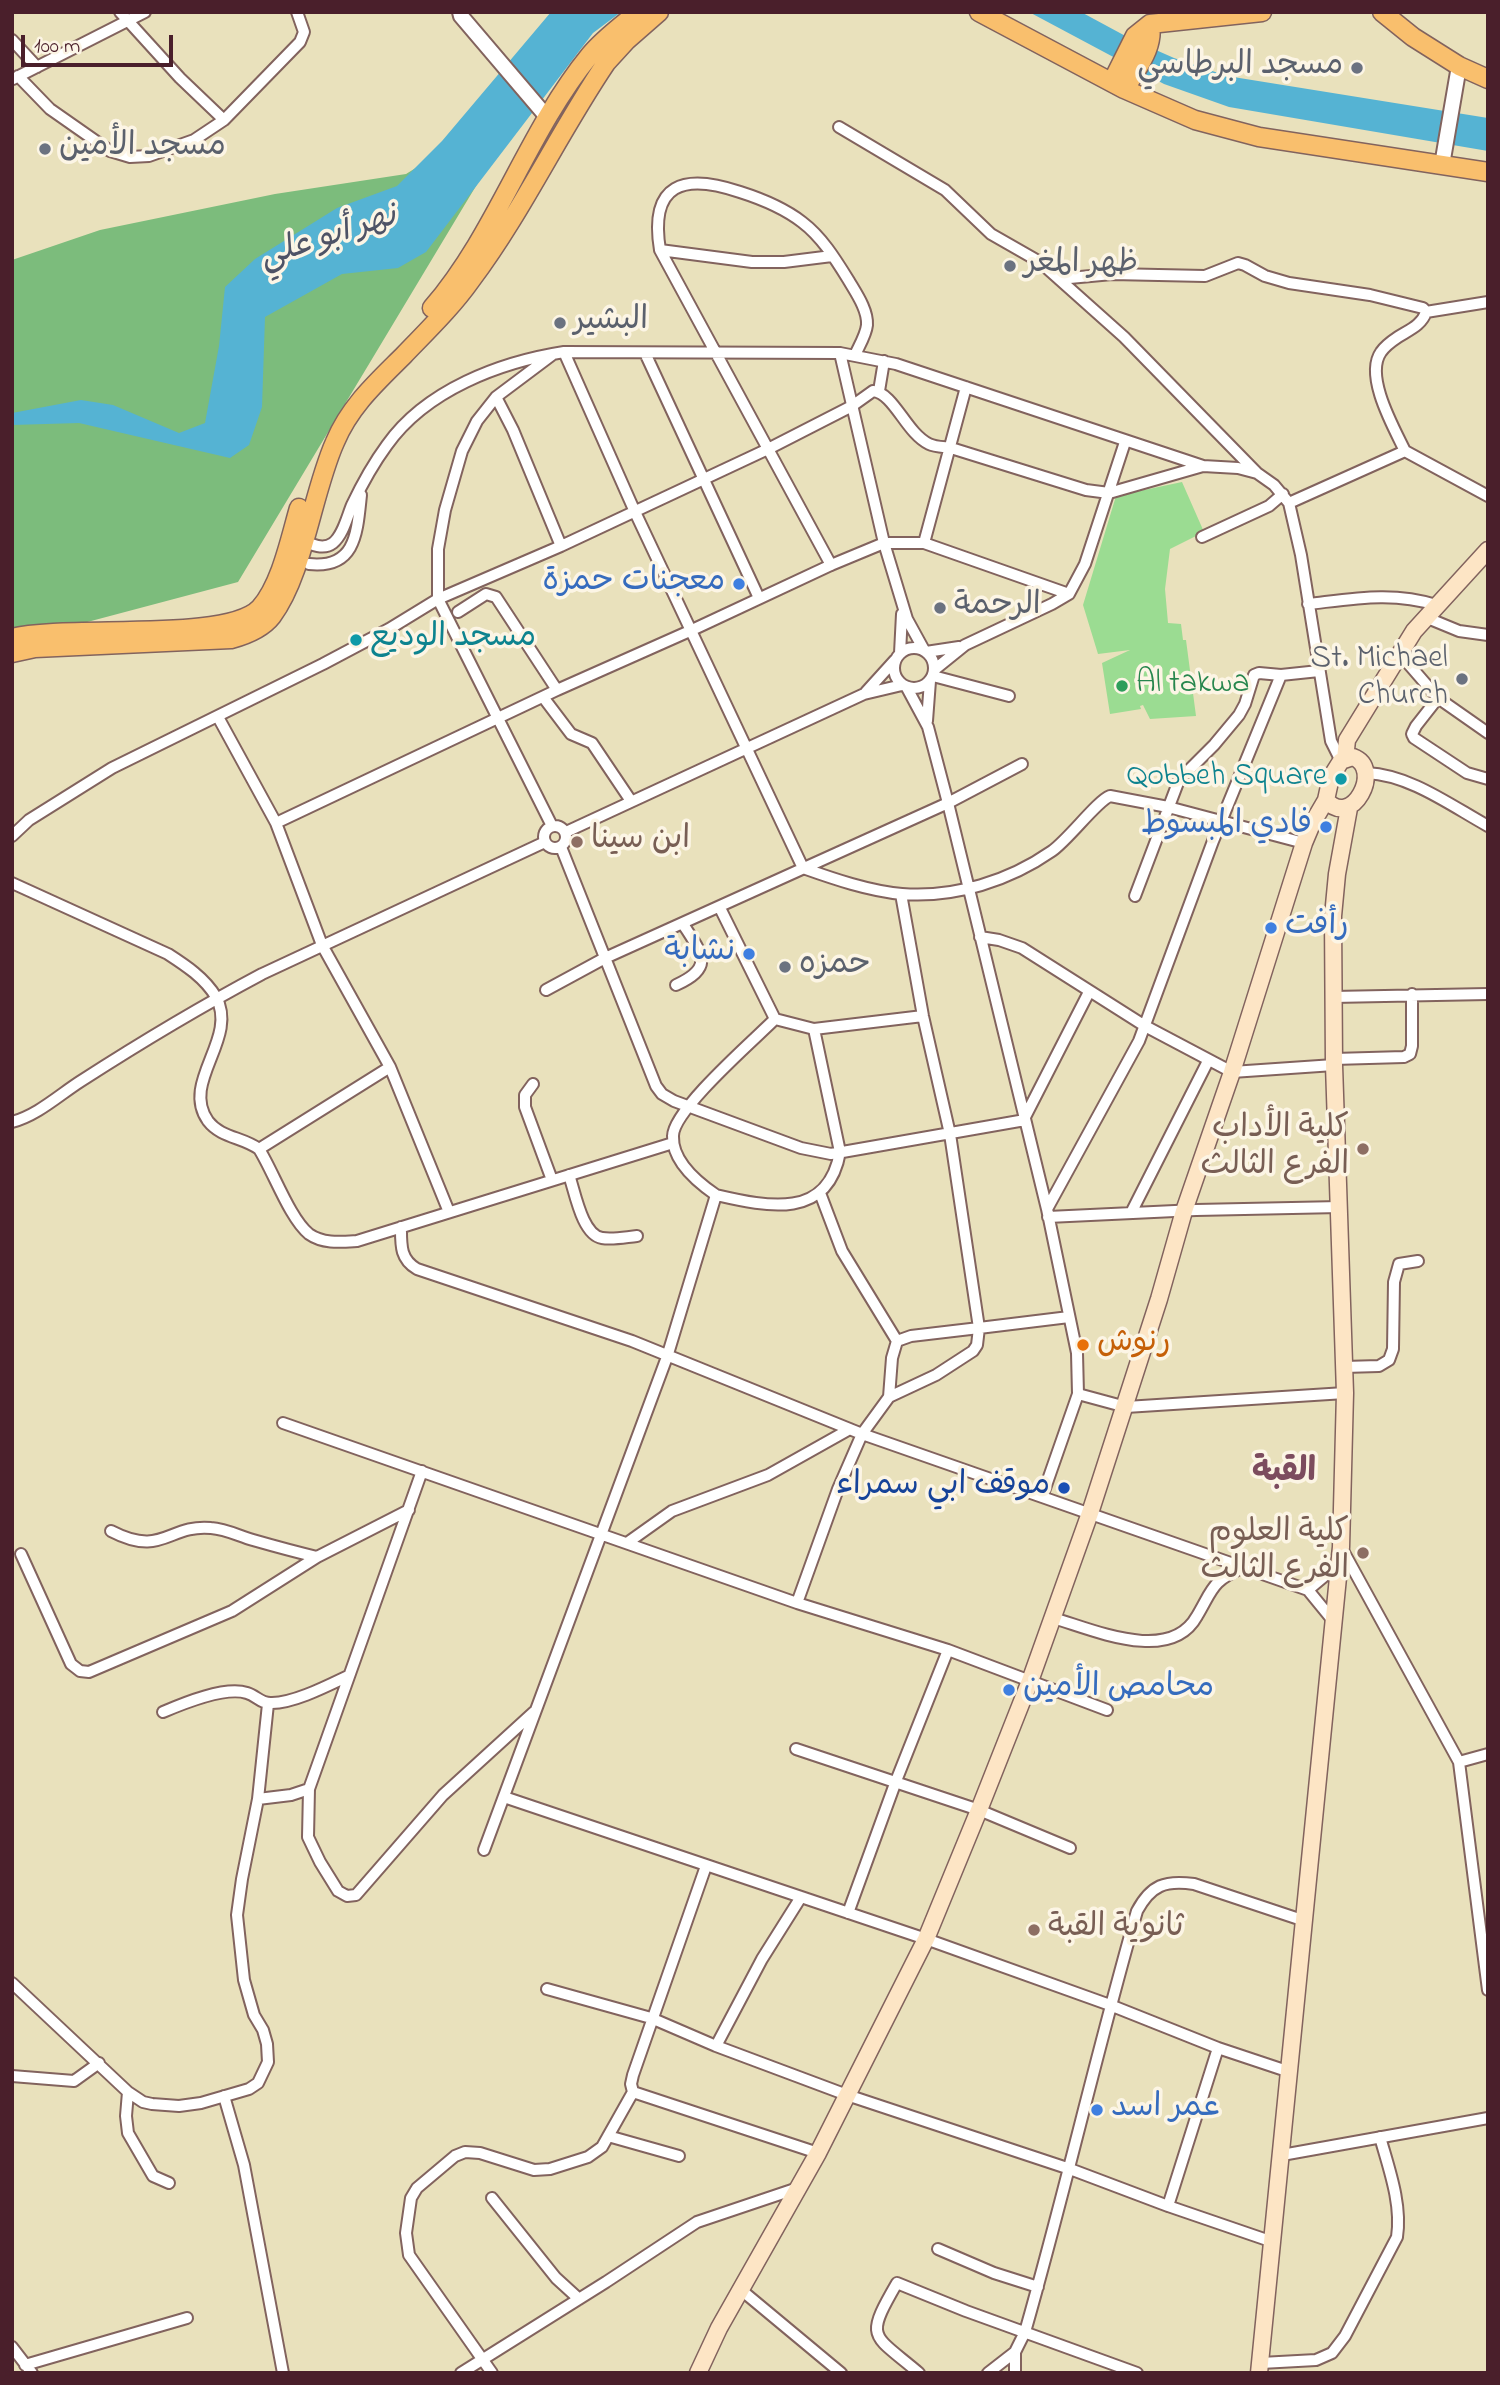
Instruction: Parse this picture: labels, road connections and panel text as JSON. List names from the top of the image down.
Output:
{
  "districts": ["القبة"],
  "water": ["نهر أبو علي"],
  "places": [
    "مسجد البرطاسي",
    "مسجد الأمين",
    "ظهر المغر",
    "البشير",
    "معجنات حمزة",
    "الرحمة",
    "مسجد الوديع",
    "St. Michael Church",
    "Al takwa",
    "Qobbeh Square",
    "فادي المبسوط",
    "ابن سينا",
    "رأفت",
    "نشابة",
    "حمزه",
    "كلية الأداب الفرع الثالث",
    "رنوش",
    "موقف ابي سمراء",
    "كلية العلوم الفرع الثالث",
    "محامص الأمين",
    "ثانوية القبة",
    "عمر اسد"
  ],
  "scale_bar": "100 m"
}
